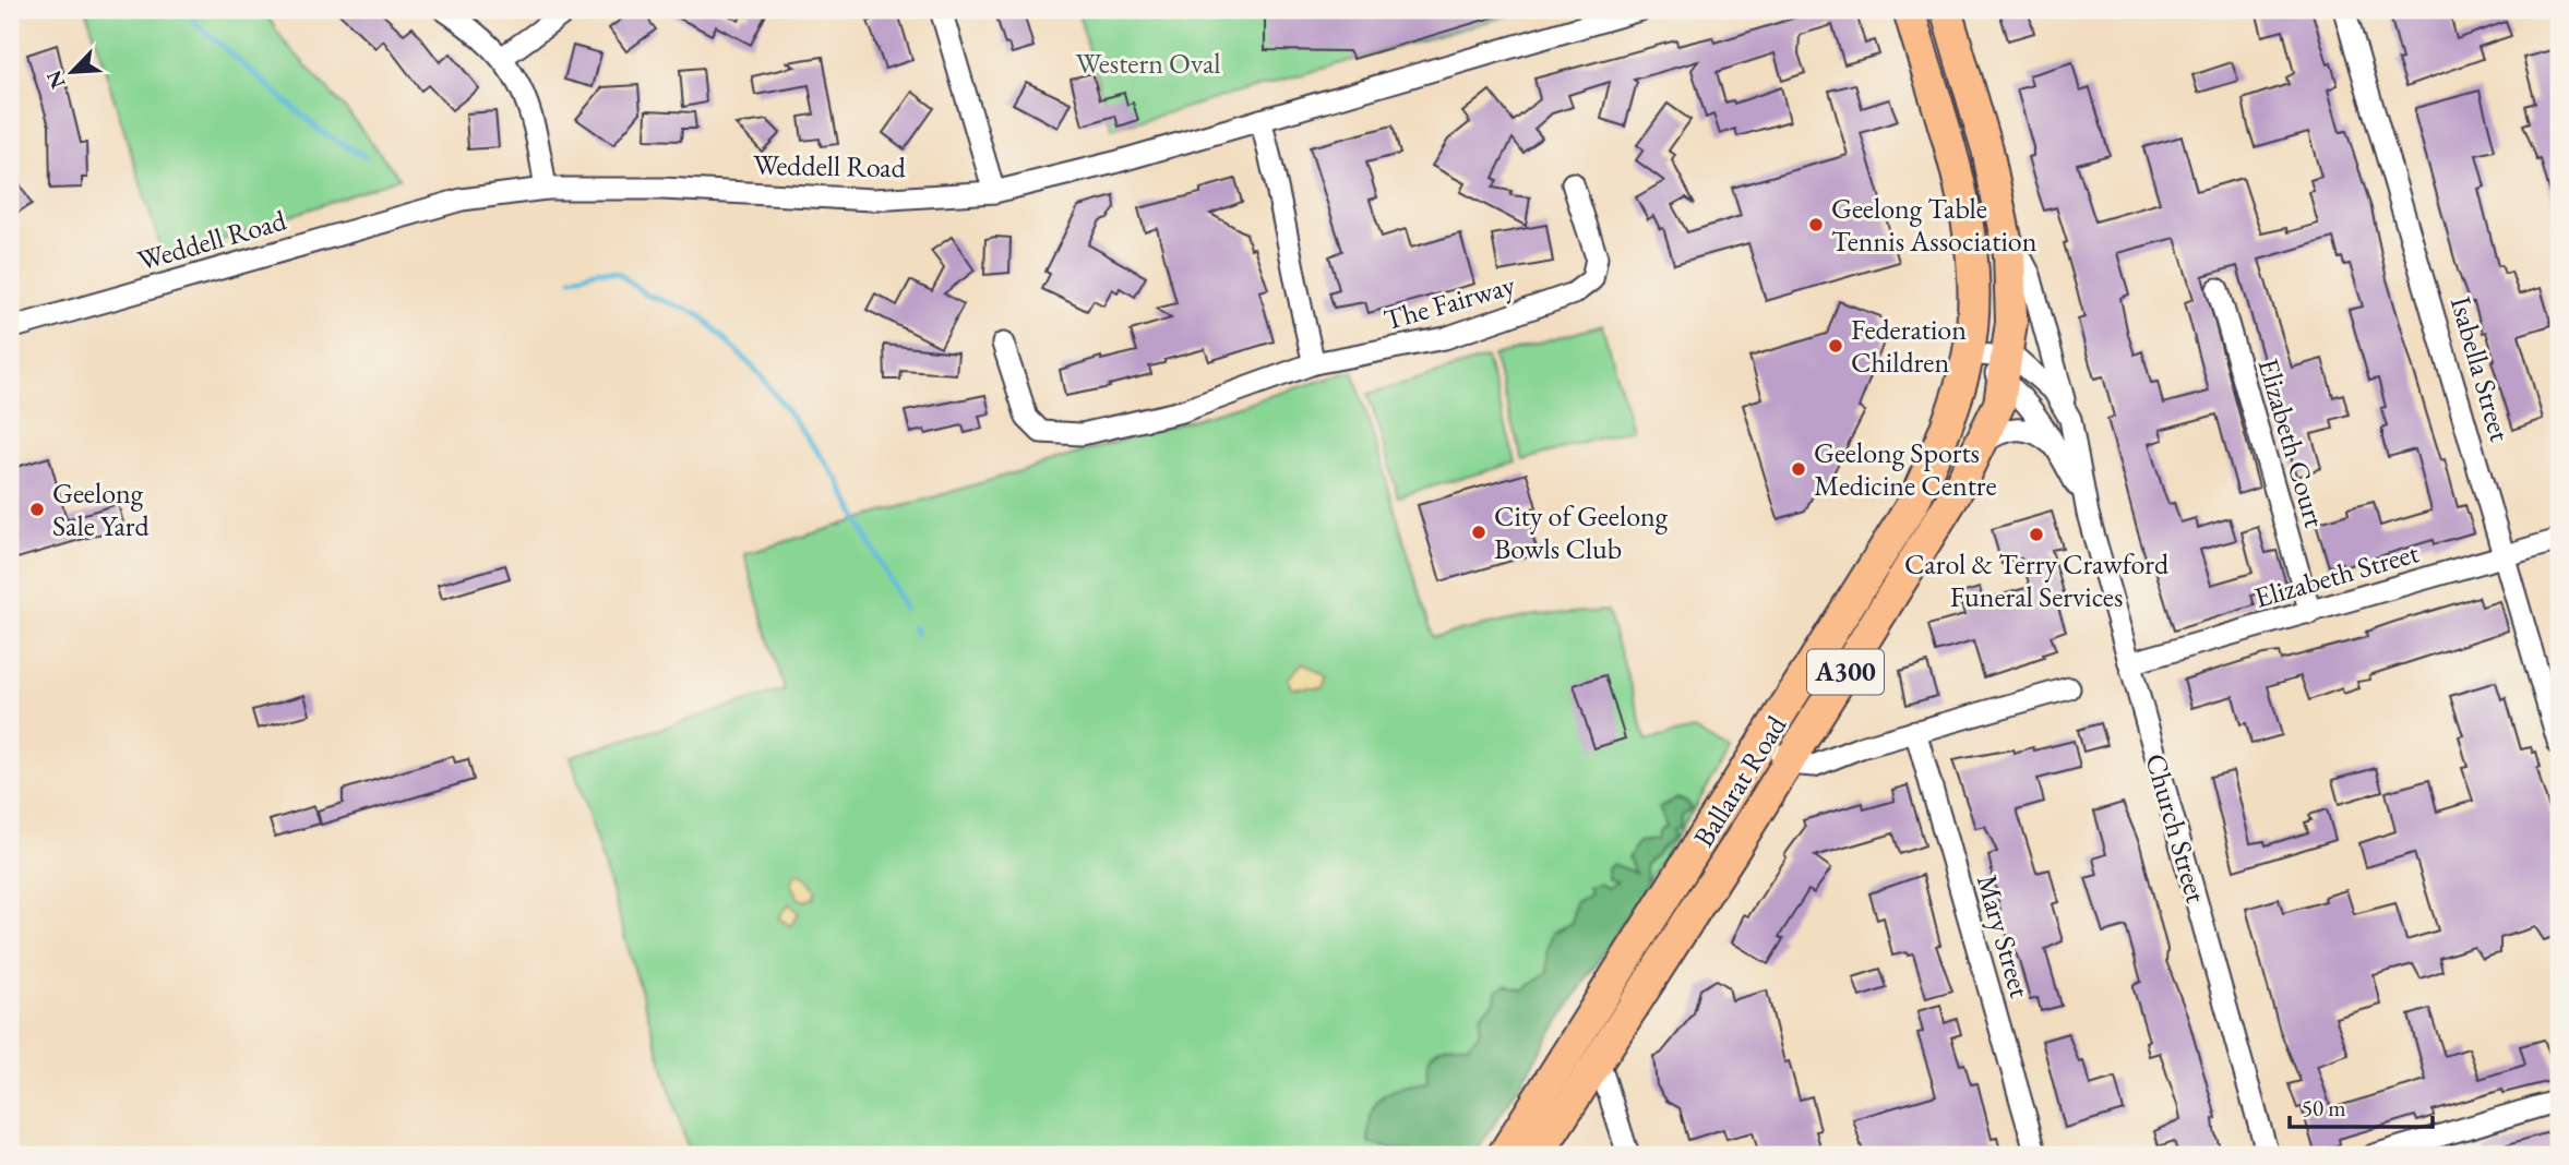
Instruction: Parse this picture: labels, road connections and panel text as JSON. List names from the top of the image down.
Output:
{
  "streets": {
    "highway": ["A300", "Ballarat Road"],
    "street": [
      "Weddell Road",
      "The Fairway",
      "Isabella Street",
      "Elizabeth Court",
      "Elizabeth Street",
      "Church Street",
      "Mary Street"
    ]
  },
  "crossings": [
    ["Isabella Street", "Elizabeth Street"],
    ["Elizabeth Court", "Elizabeth Street"],
    ["Elizabeth Street", "Church Street"],
    ["A300", "Ballarat Road"],
    ["A300", "Church Street"],
    ["Ballarat Road", "Church Street"]
  ],
  "parks": ["Western Oval"],
  "places": [
    "Geelong Table Tennis Association",
    "Federation Children",
    "Geelong Sports Medicine Centre",
    "Geelong Sale Yard",
    "City of Geelong Bowls Club",
    "Carol & Terry Crawford Funeral Services"
  ],
  "scale_bar": "50 m",
  "north": "bottom left"
}
